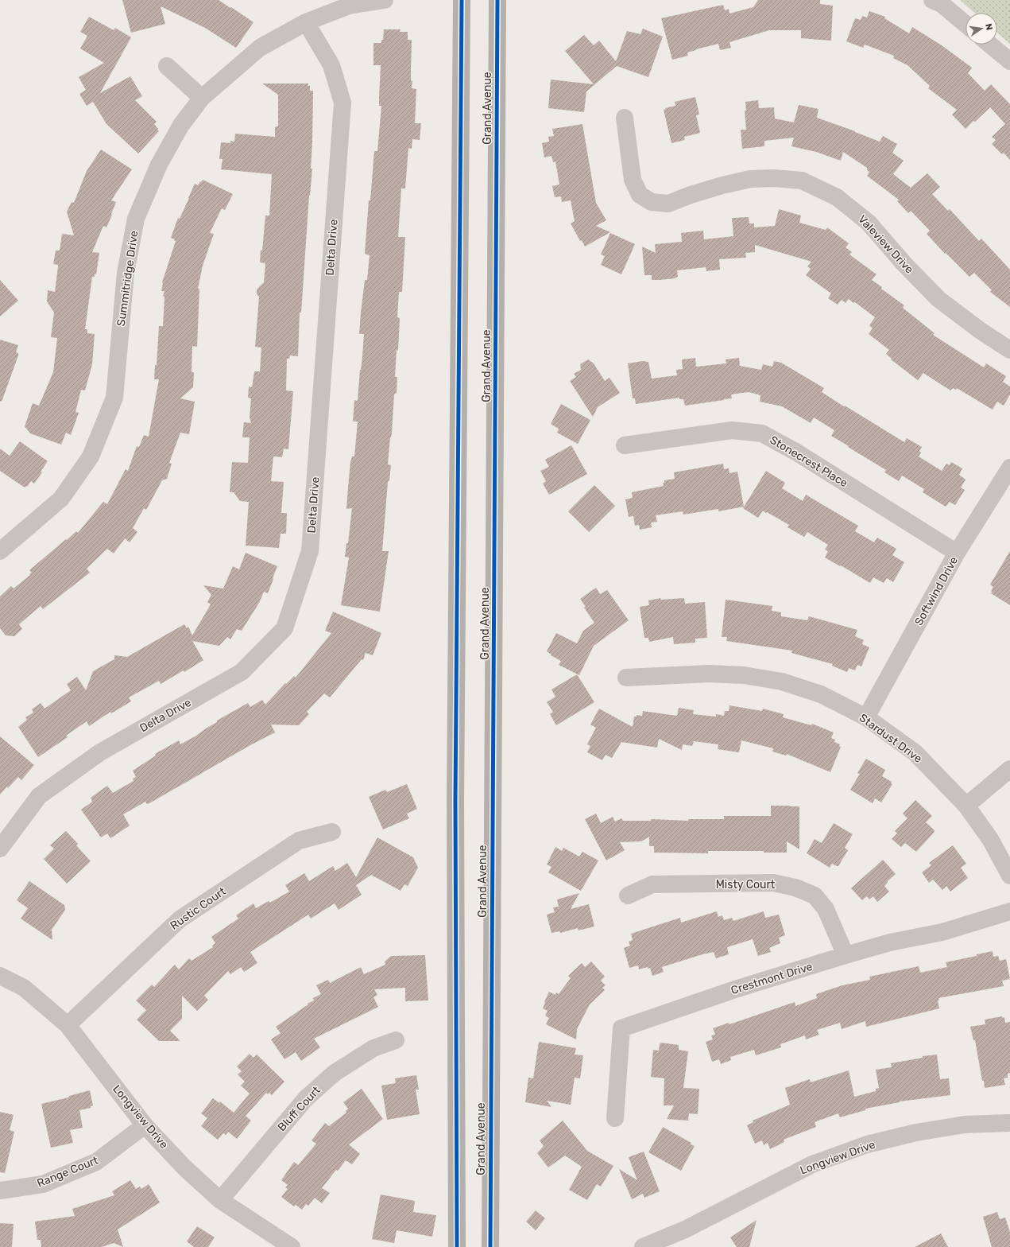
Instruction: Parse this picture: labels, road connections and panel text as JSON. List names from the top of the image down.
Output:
{
  "streets": {
    "main road": ["Grand Avenue"],
    "street": [
      "Valeview Drive",
      "Delta Drive",
      "Summitridge Drive",
      "Stonecrest Place",
      "Softwind Drive",
      "Stardust Drive",
      "Misty Court",
      "Rustic Court",
      "Crestmont Drive",
      "Bluff Court",
      "Longview Drive",
      "Range Court"
    ]
  },
  "crossings": [
    ["Delta Drive", "Summitridge Drive"],
    ["Stonecrest Place", "Softwind Drive"],
    ["Softwind Drive", "Stardust Drive"],
    ["Misty Court", "Crestmont Drive"],
    ["Rustic Court", "Longview Drive"],
    ["Bluff Court", "Longview Drive"],
    ["Longview Drive", "Range Court"]
  ],
  "north": "right"
}
